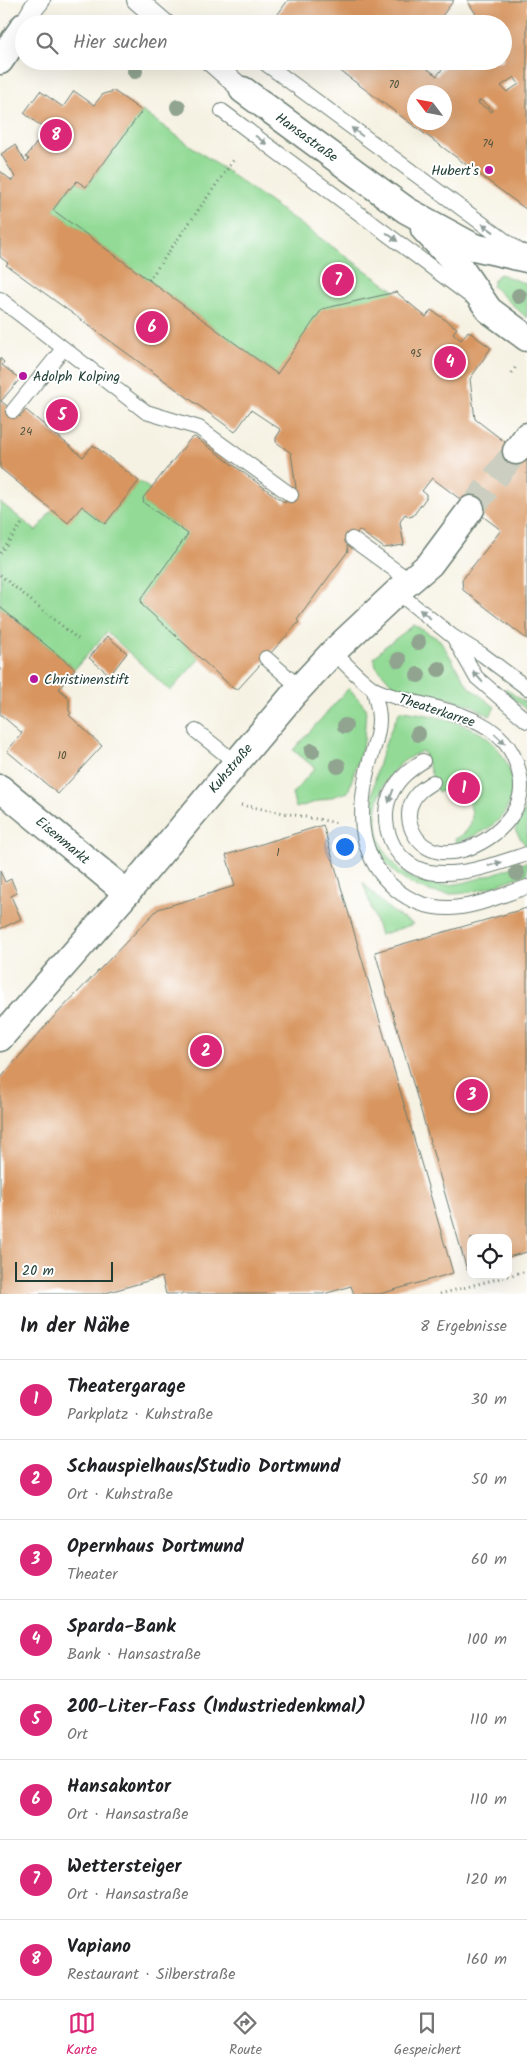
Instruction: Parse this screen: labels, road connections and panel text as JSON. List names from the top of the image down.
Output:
{
  "streets": {
    "street": ["Hansastraße", "Kuhstraße", "Eisenmarkt"],
    "lane": ["Theaterkarree"]
  },
  "crossings": [
    ["Theaterkarree", "Kuhstraße"],
    ["Kuhstraße", "Eisenmarkt"]
  ],
  "places": ["Hubert's", "Adolph Kolping", "Christinenstift"],
  "house_numbers": [
    "70",
    "74",
    "95",
    "24",
    "10",
    "1"
  ],
  "scale_bar": "20 m",
  "north": "top left",
  "page": {
    "search": "Hier suchen",
    "pins": [
      "8",
      "7",
      "6",
      "4",
      "5",
      "1",
      "2",
      "3"
    ],
    "scale": "20 m",
    "heading": ["In der Nähe", "8 Ergebnisse"],
    "list": [
      {
        "mark": "1",
        "name": "Theatergarage",
        "note": "Parkplatz · Kuhstraße",
        "value": "30 m"
      },
      {
        "mark": "2",
        "name": "Schauspielhaus/Studio Dortmund",
        "note": "Ort · Kuhstraße",
        "value": "50 m"
      },
      {
        "mark": "3",
        "name": "Opernhaus Dortmund",
        "note": "Theater",
        "value": "60 m"
      },
      {
        "mark": "4",
        "name": "Sparda-Bank",
        "note": "Bank · Hansastraße",
        "value": "100 m"
      },
      {
        "mark": "5",
        "name": "200-Liter-Fass (Industriedenkmal)",
        "note": "Ort",
        "value": "110 m"
      },
      {
        "mark": "6",
        "name": "Hansakontor",
        "note": "Ort · Hansastraße",
        "value": "110 m"
      },
      {
        "mark": "7",
        "name": "Wettersteiger",
        "note": "Ort · Hansastraße",
        "value": "120 m"
      },
      {
        "mark": "8",
        "name": "Vapiano",
        "note": "Restaurant · Silberstraße",
        "value": "160 m"
      }
    ],
    "nav": ["Karte", "Route", "Gespeichert"]
  }
}
